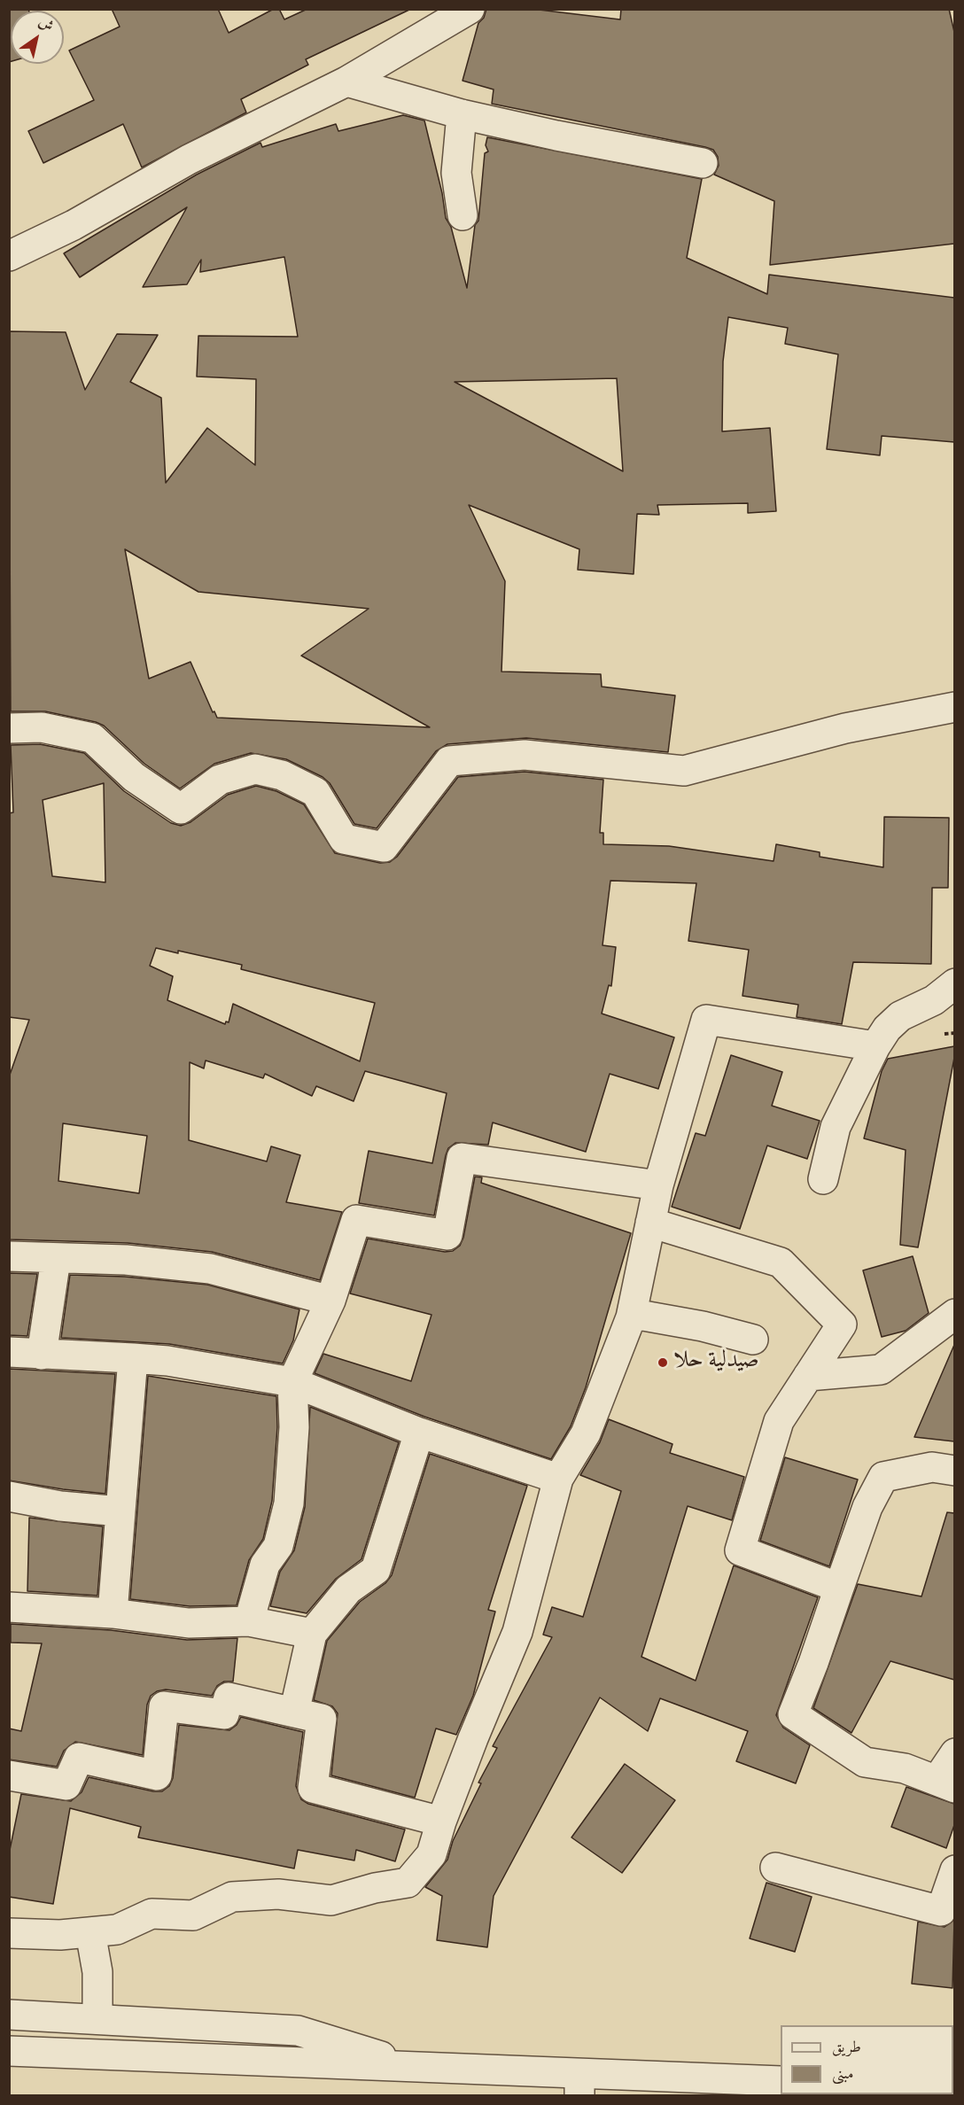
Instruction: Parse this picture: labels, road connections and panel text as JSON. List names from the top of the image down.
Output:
{
  "places": ["صيدلية حلا"],
  "legend": ["طريق", "مبنى"],
  "north": "top right"
}
